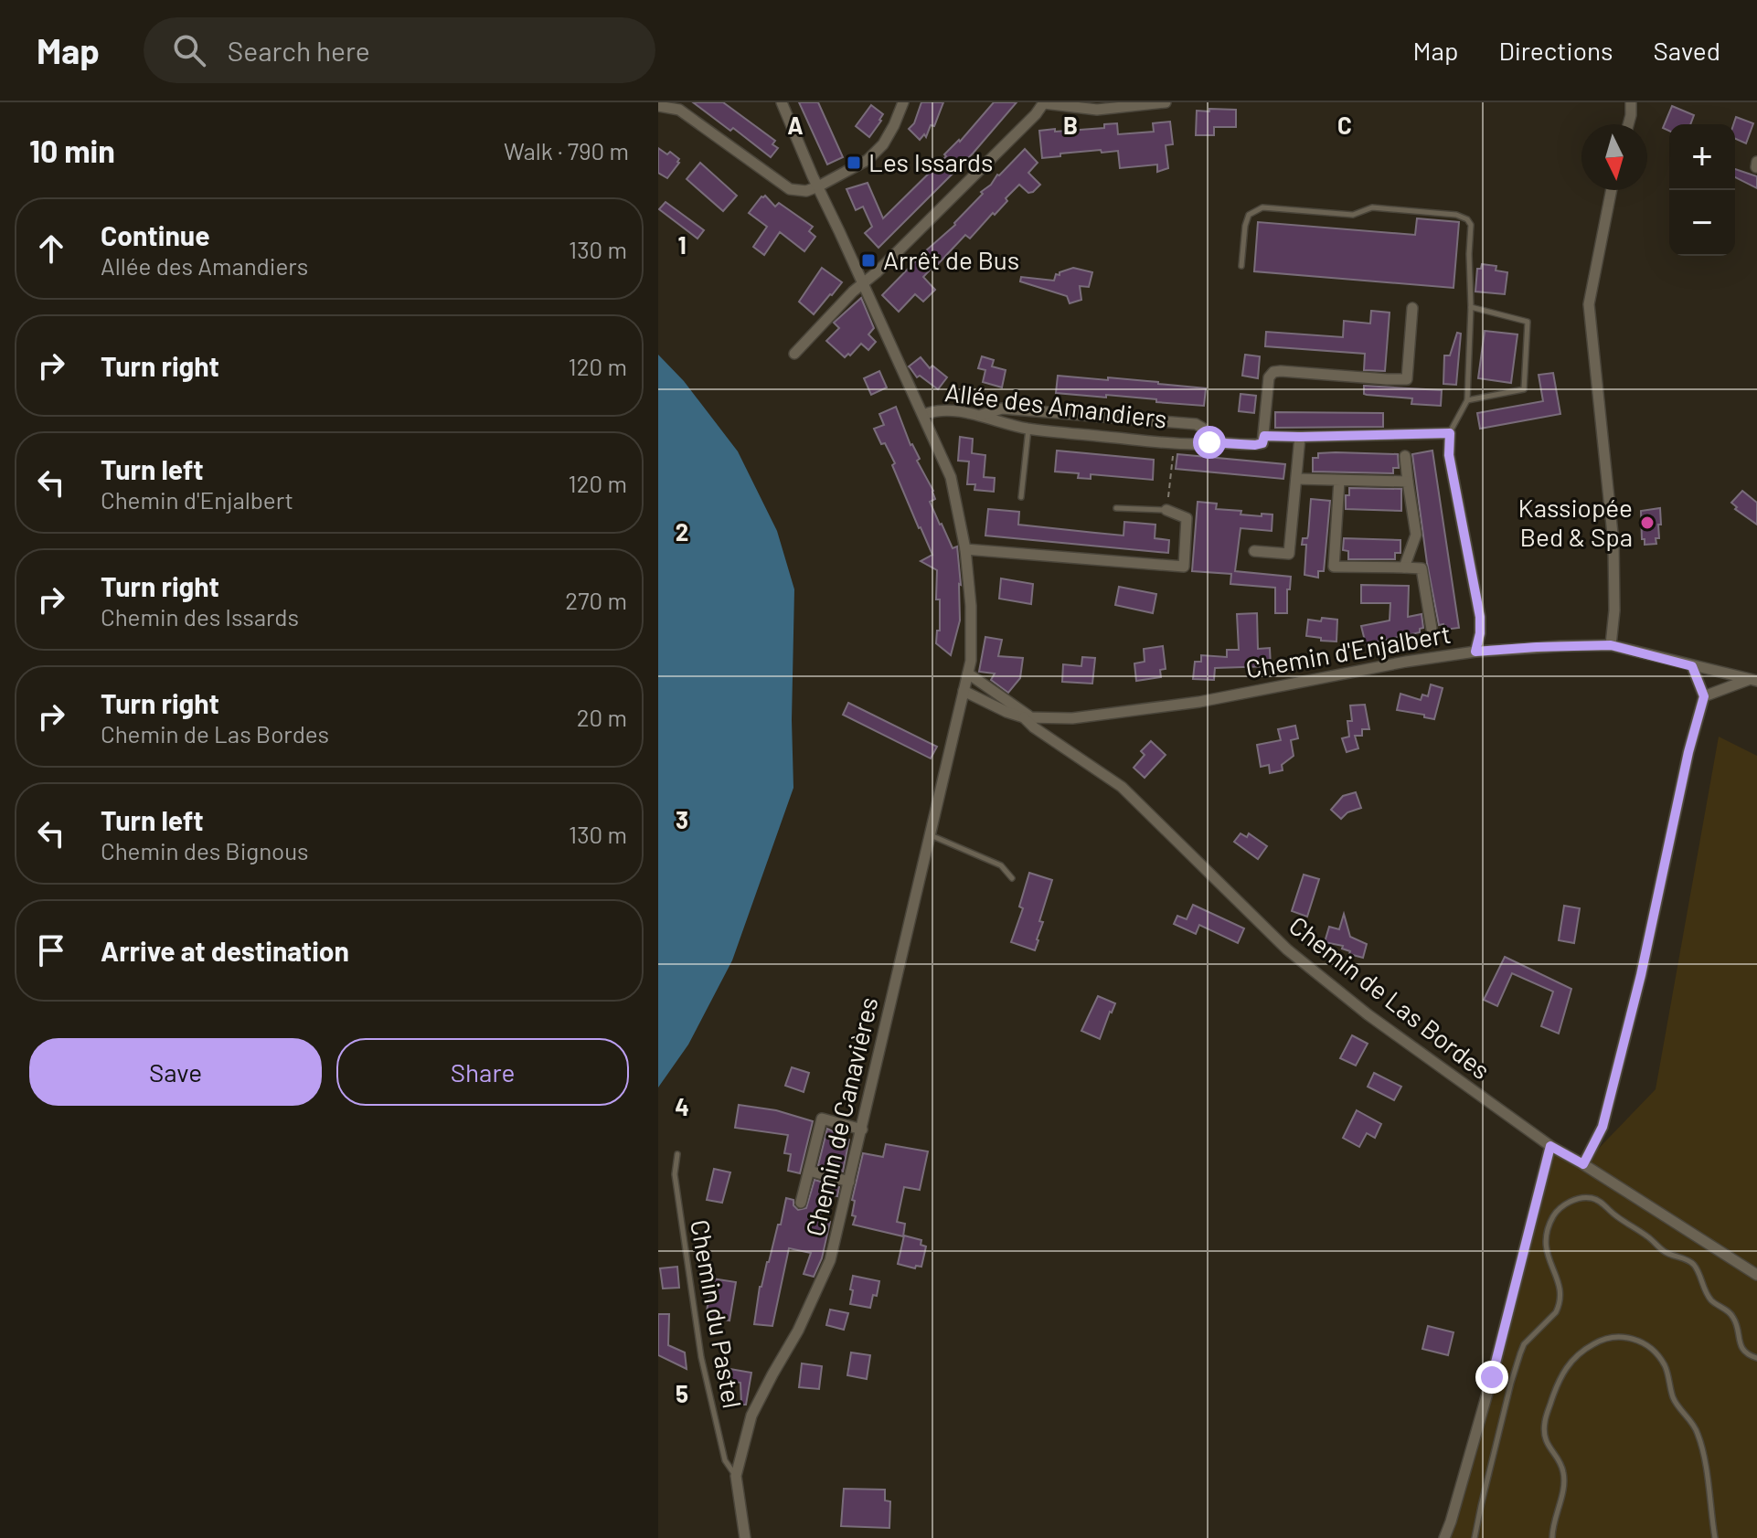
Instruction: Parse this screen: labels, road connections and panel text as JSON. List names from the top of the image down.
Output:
{
  "streets": {
    "street": [
      "Allée des Amandiers",
      "Chemin d'Enjalbert",
      "Chemin de Las Bordes",
      "Chemin de Canavières"
    ],
    "lane": ["Chemin du Pastel"]
  },
  "crossings": [
    ["Allée des Amandiers", "Chemin de Canavières"],
    ["Chemin d'Enjalbert", "Chemin de Las Bordes"],
    ["Chemin d'Enjalbert", "Chemin de Canavières"],
    ["Chemin de Canavières", "Chemin du Pastel"]
  ],
  "places": {
    "transit": ["Les Issards", "Arrêt de Bus"],
    "other": ["Kassiopée Bed & Spa"]
  },
  "north": "bottom",
  "page": {
    "header": "Map",
    "search": "Search here",
    "nav": ["Map", "Directions", "Saved"],
    "heading": ["10 min", "Walk · 790 m"],
    "map_buttons": ["+", "−"],
    "list": [
      ["Continue", "Allée des Amandiers", "130 m"],
      ["Turn right", "120 m"],
      ["Turn left", "Chemin d'Enjalbert", "120 m"],
      ["Turn right", "Chemin des Issards", "270 m"],
      ["Turn right", "Chemin de Las Bordes", "20 m"],
      ["Turn left", "Chemin des Bignous", "130 m"],
      "Arrive at destination"
    ],
    "buttons": ["Save", "Share"]
  },
  "grid": {
    "columns": ["A", "B", "C"],
    "rows": [
      "1",
      "2",
      "3",
      "4",
      "5"
    ]
  }
}
